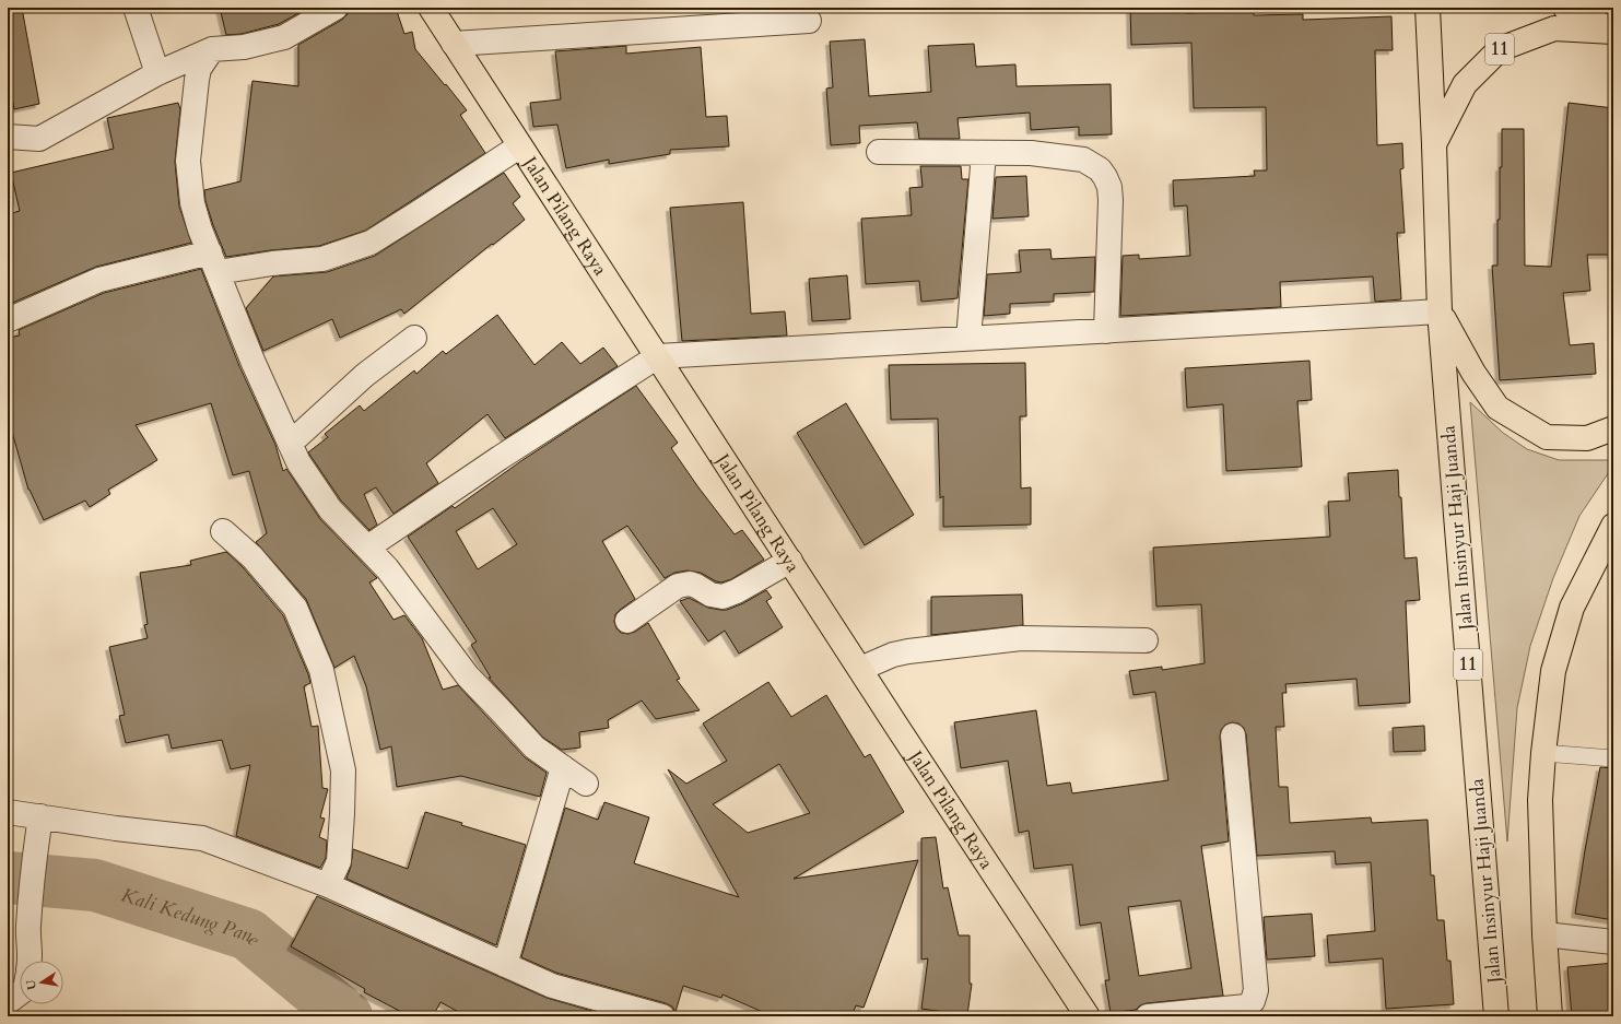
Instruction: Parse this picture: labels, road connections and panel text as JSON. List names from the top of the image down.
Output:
{
  "streets": {
    "main road": ["11", "Jalan Pilang Raya", "Jalan Insinyur Haji Juanda"]
  },
  "crossings": [
    ["11", "Jalan Insinyur Haji Juanda"]
  ],
  "water": ["Kali Kedung Pane"],
  "north": "left"
}
